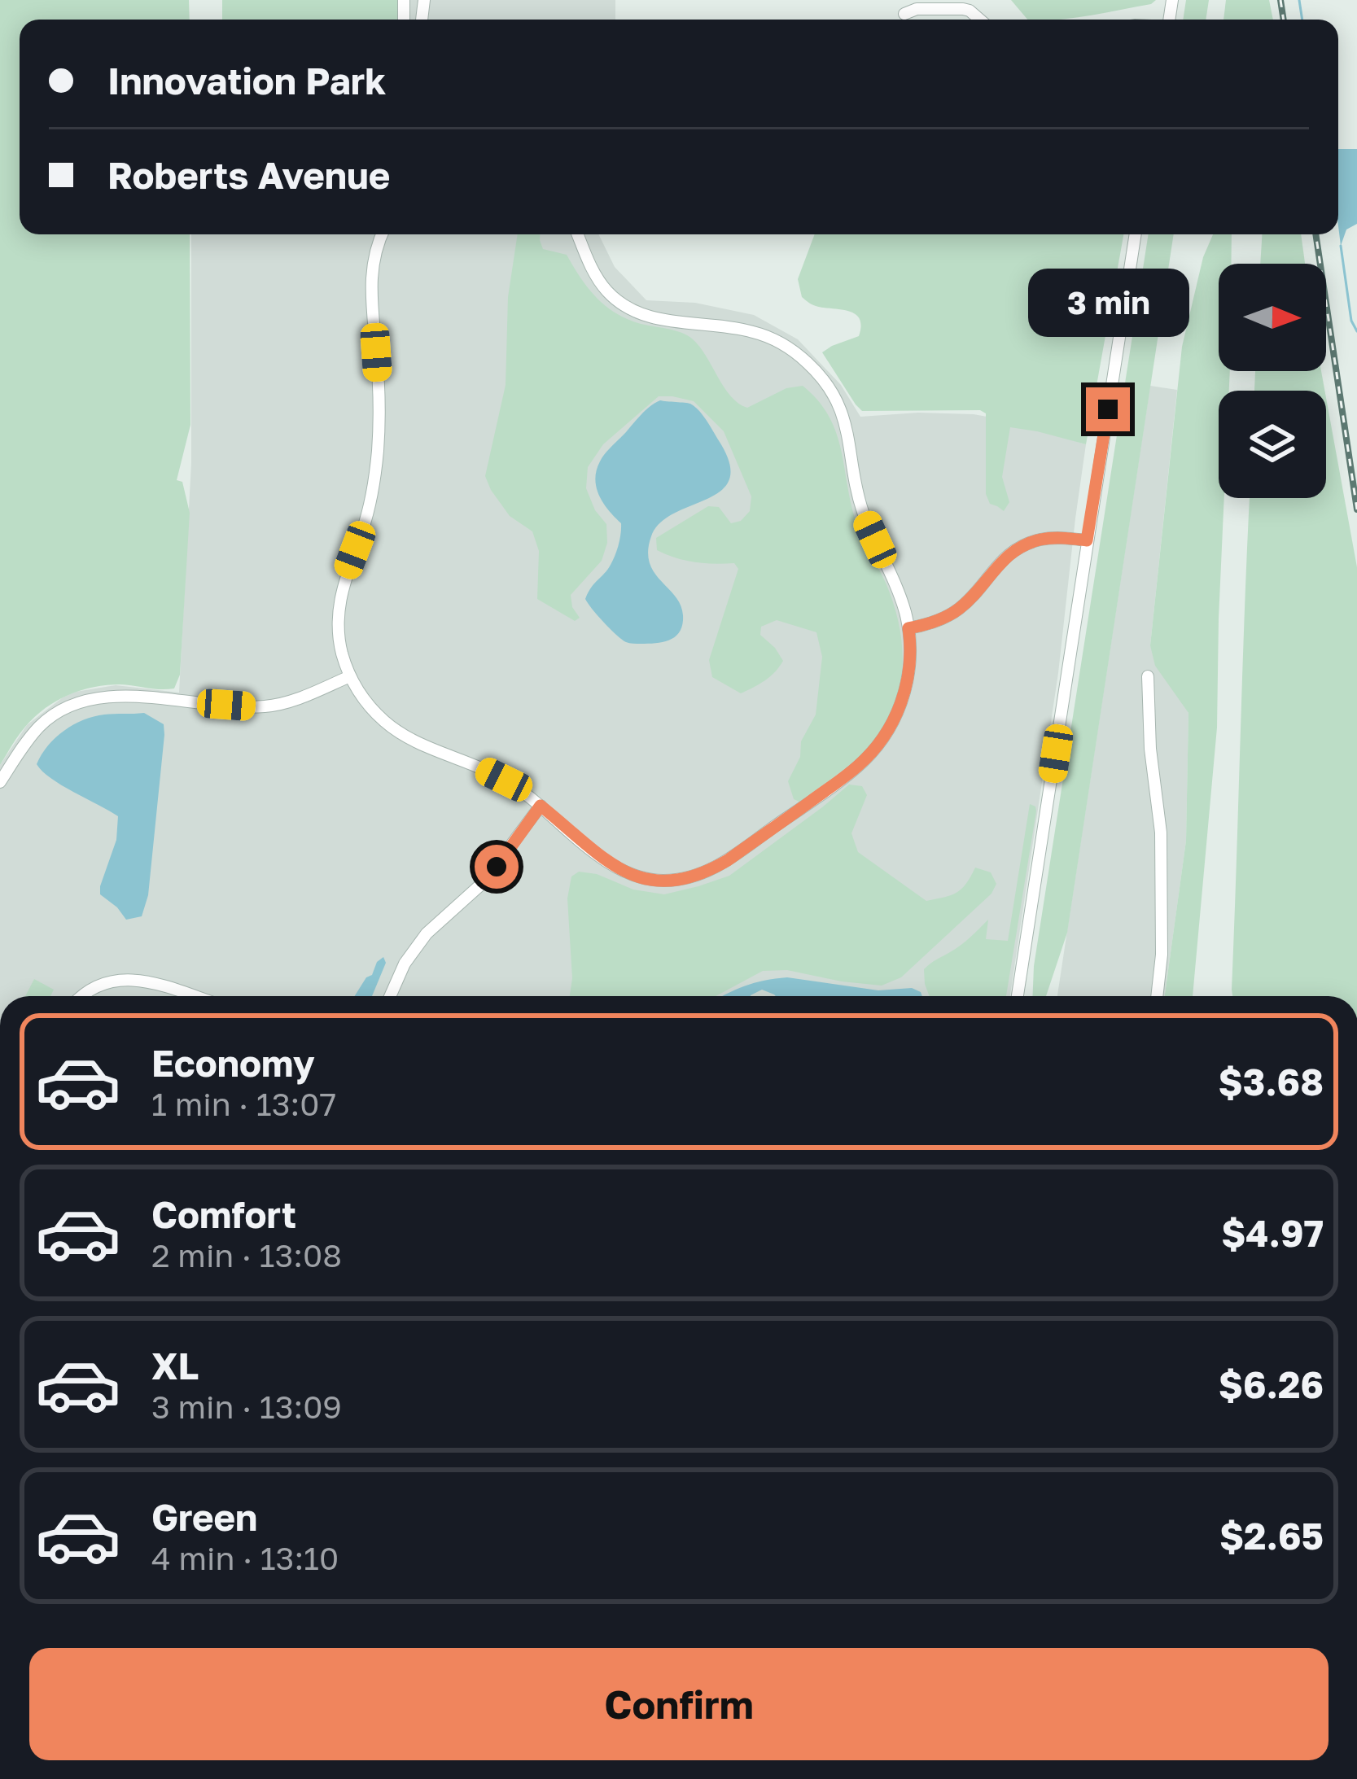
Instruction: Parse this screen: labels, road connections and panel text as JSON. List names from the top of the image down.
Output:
{
  "north": "right",
  "page": {
    "banner": ["Innovation Park", "Roberts Avenue"],
    "bubble": "3 min",
    "list": [
      {
        "name": "Economy",
        "note": "1 min · 13:07",
        "value": "$3.68"
      },
      {
        "name": "Comfort",
        "note": "2 min · 13:08",
        "value": "$4.97"
      },
      {
        "name": "XL",
        "note": "3 min · 13:09",
        "value": "$6.26"
      },
      {
        "name": "Green",
        "note": "4 min · 13:10",
        "value": "$2.65"
      }
    ],
    "buttons": "Confirm"
  }
}
